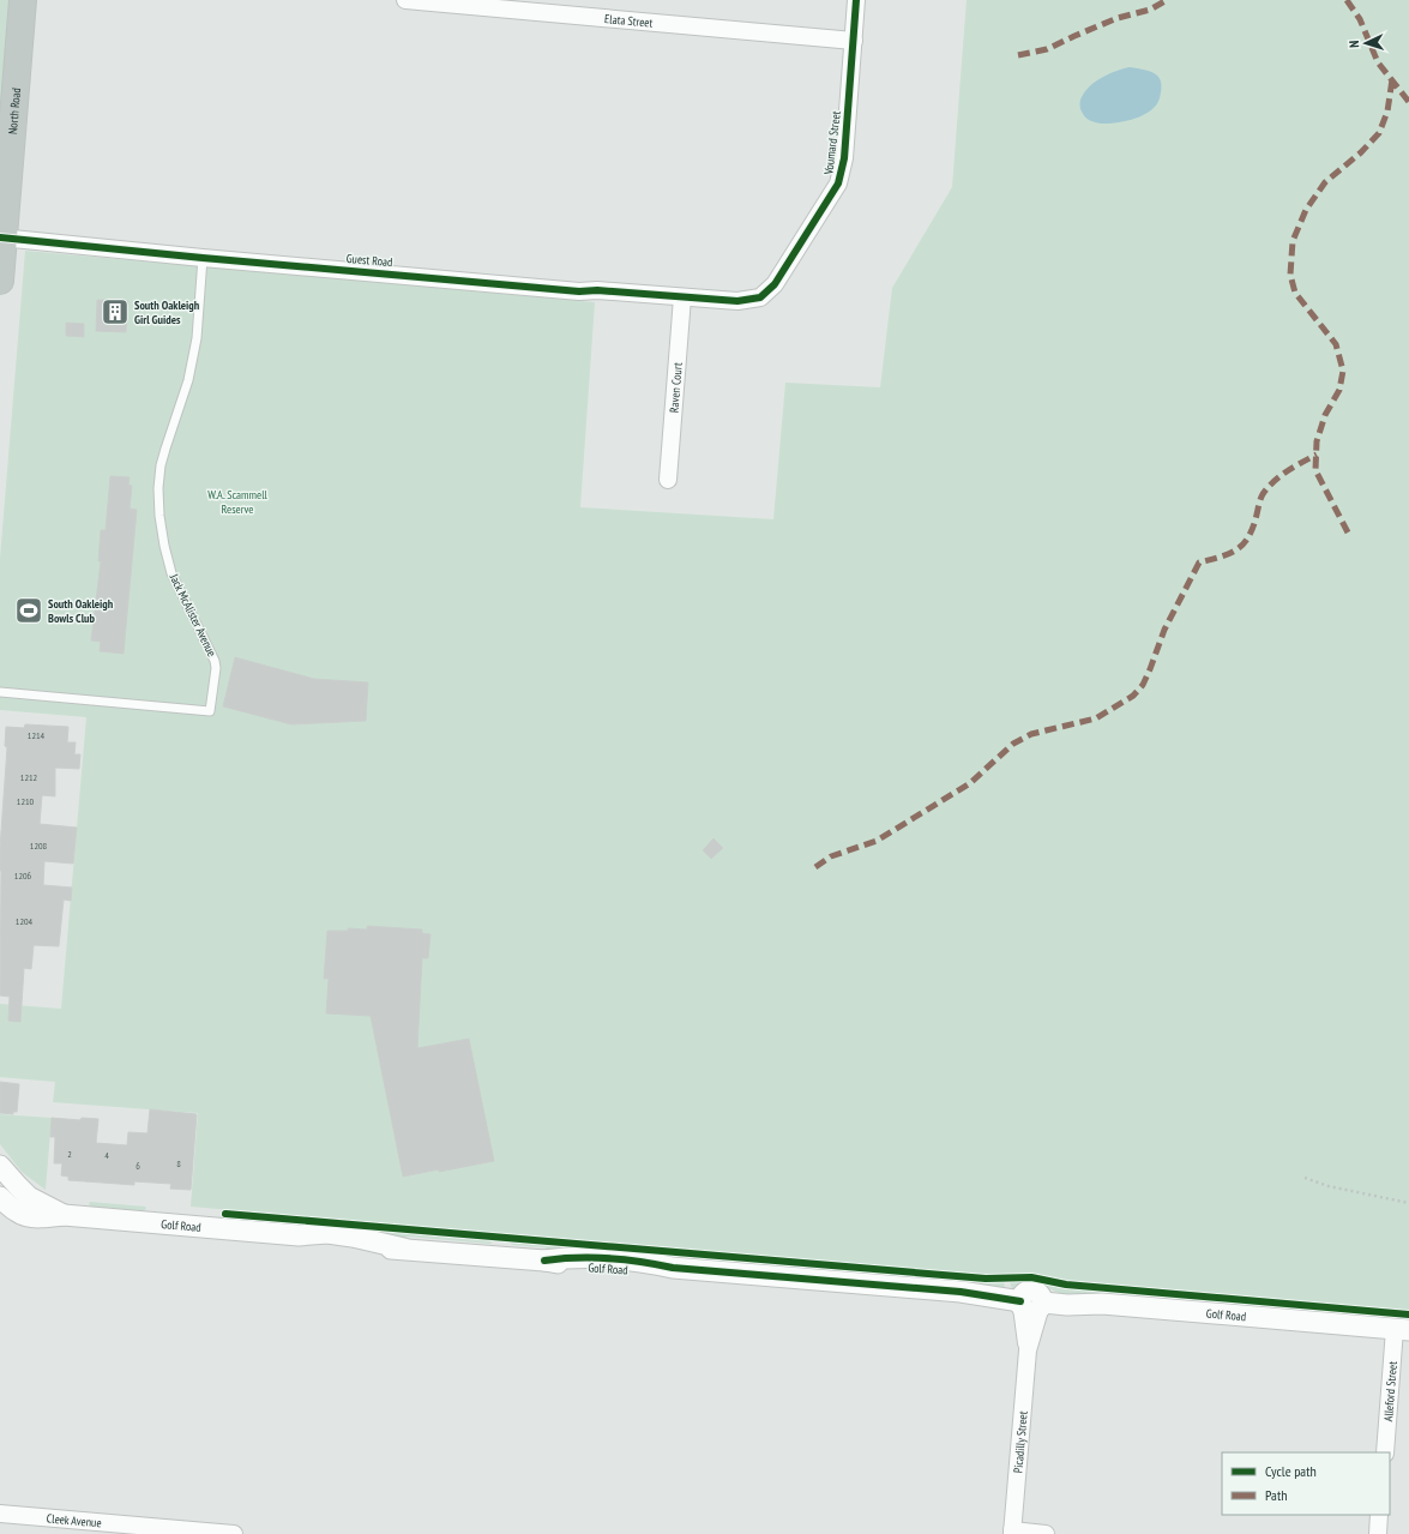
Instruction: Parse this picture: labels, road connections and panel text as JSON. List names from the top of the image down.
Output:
{
  "streets": {
    "highway": ["North Road"],
    "street": [
      "Elata Street",
      "Voumard Street",
      "Guest Road",
      "Raven Court",
      "Golf Road",
      "Alleford Street",
      "Picadilly Street",
      "Cleek Avenue"
    ],
    "lane": ["Jack McAlister Avenue"]
  },
  "crossings": [
    ["Elata Street", "Voumard Street"],
    ["North Road", "Guest Road"],
    ["Voumard Street", "Guest Road"],
    ["Guest Road", "Raven Court"],
    ["Guest Road", "Jack McAlister Avenue"],
    ["Golf Road", "Alleford Street"],
    ["Golf Road", "Picadilly Street"]
  ],
  "parks": ["W.A. Scammell Reserve"],
  "places": {
    "building": ["South Oakleigh Girl Guides"],
    "sports": ["South Oakleigh Bowls Club"]
  },
  "house_numbers": [
    "1214",
    "1212",
    "1210",
    "1208",
    "1206",
    "1204",
    "2",
    "4",
    "8",
    "6"
  ],
  "legend": ["Cycle path", "Path"],
  "north": "left"
}
